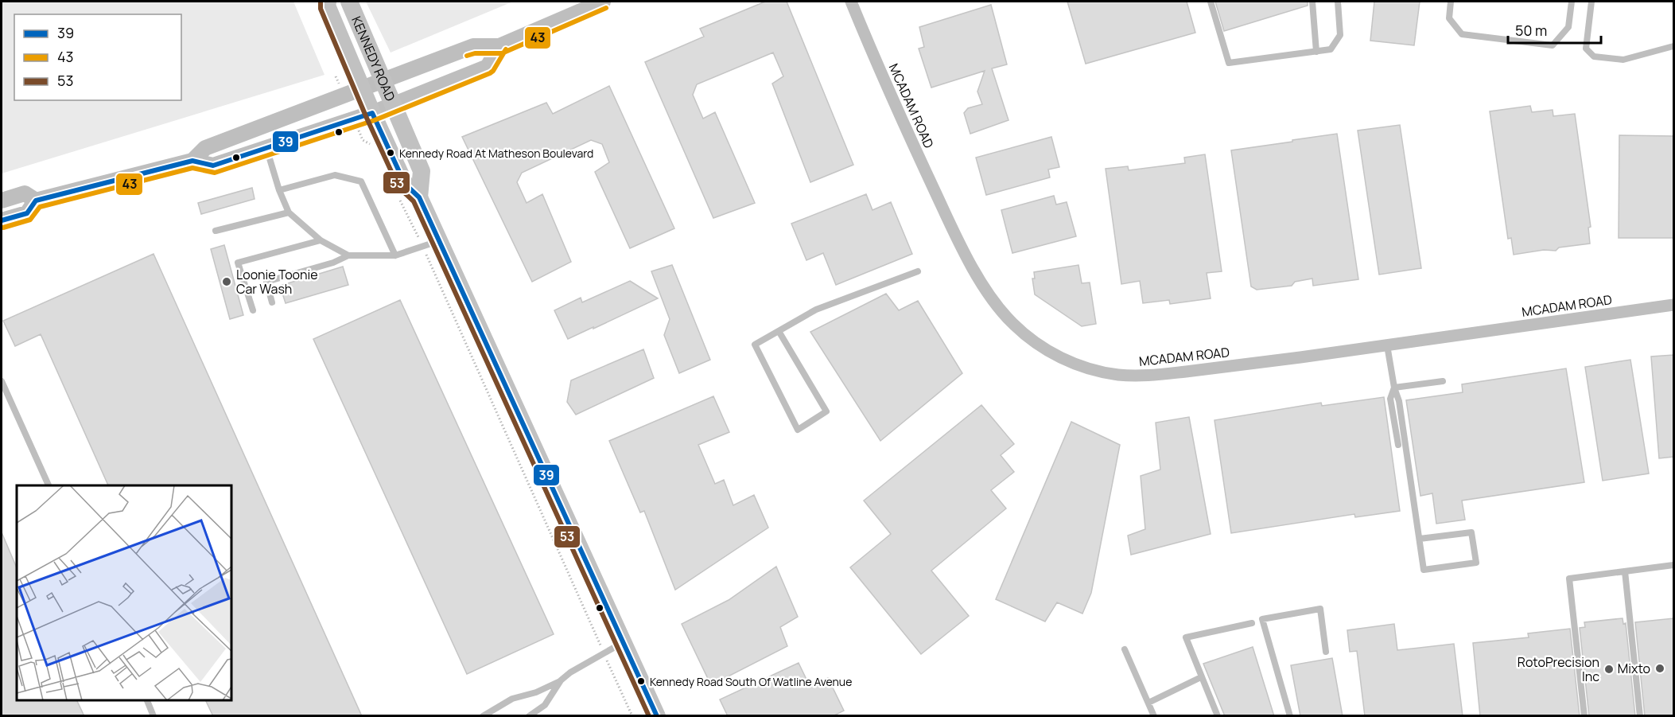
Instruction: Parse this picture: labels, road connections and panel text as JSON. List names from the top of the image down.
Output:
{
  "streets": {
    "main road": ["KENNEDY ROAD"],
    "street": ["MCADAM ROAD"]
  },
  "places": [
    "Kennedy Road At Matheson Boulevard",
    "Loonie Toonie Car Wash",
    "Mixto",
    "RotoPrecision Inc",
    "Kennedy Road South Of Watline Avenue"
  ],
  "lines": ["transit line 53", "transit line 43", "transit line 39"],
  "legend": ["39", "43", "53"],
  "scale_bar": "50 m"
}
